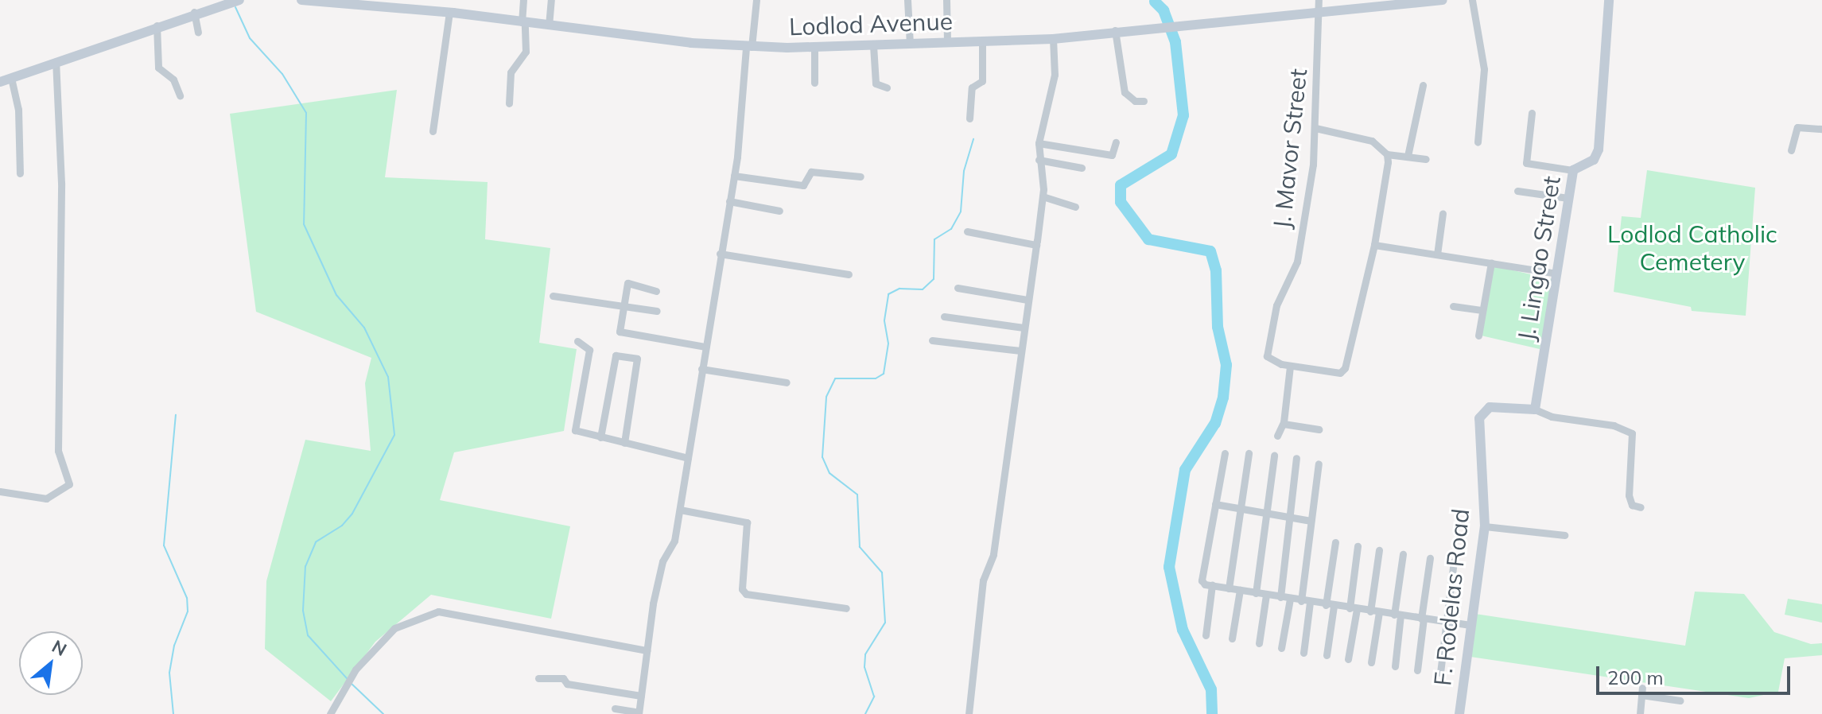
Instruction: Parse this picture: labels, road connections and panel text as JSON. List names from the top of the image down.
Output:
{
  "streets": {
    "main road": ["Lodlod Avenue", "J. Lingao Street", "F. Rodelas Road"],
    "street": ["J. Mavor Street"]
  },
  "crossings": [
    ["Lodlod Avenue", "J. Mavor Street"],
    ["J. Lingao Street", "F. Rodelas Road"]
  ],
  "parks": ["Lodlod Catholic Cemetery"],
  "scale_bar": "200 m",
  "north": "top right"
}
